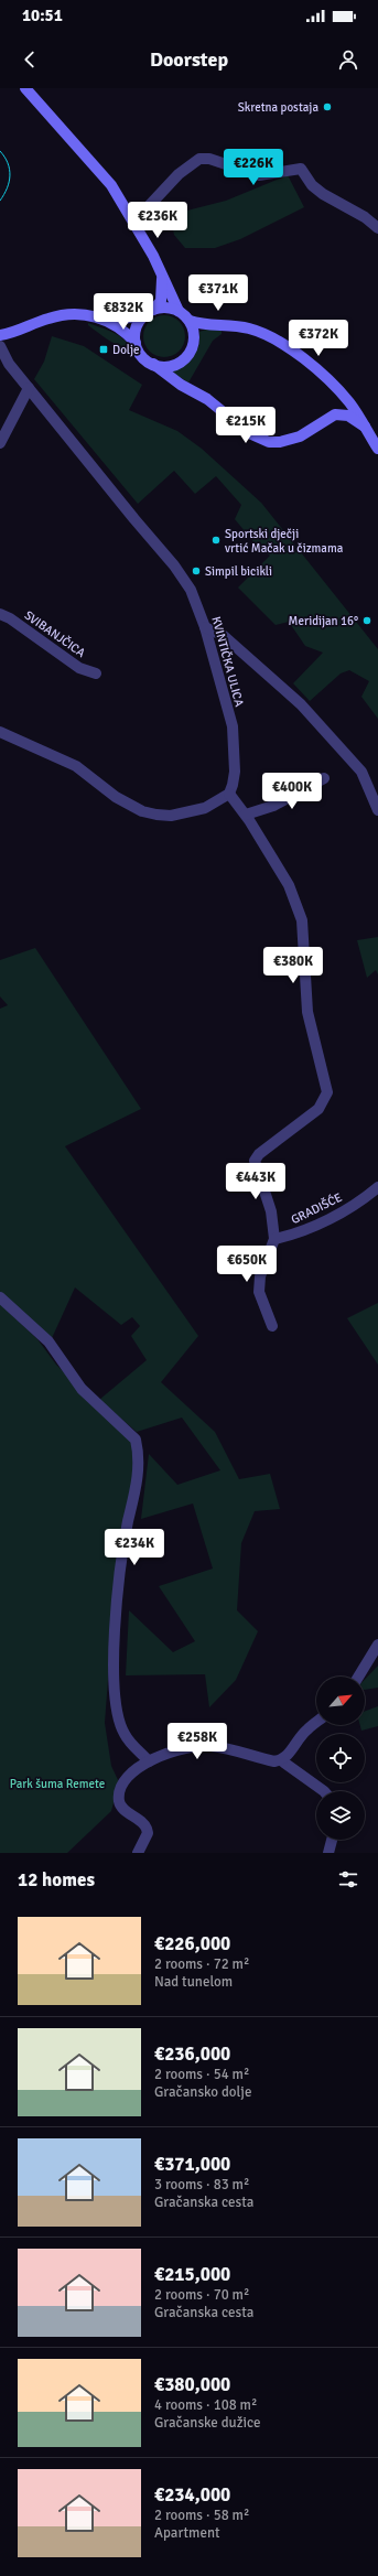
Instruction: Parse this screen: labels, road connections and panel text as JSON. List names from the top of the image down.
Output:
{
  "streets": {
    "street": ["SVIBANJČICA", "KVINTIČKA ULICA", "GRADIŠĆE"]
  },
  "parks": ["Park šuma Remete"],
  "places": {
    "other": [
      "Skretna postaja",
      "Sportski dječji vrtić Mačak u čizmama",
      "Simpil bicikli",
      "Meridijan 16°"
    ],
    "transit": ["Dolje"]
  },
  "north": "top right",
  "page": {
    "status": "10:51",
    "header": "Doorstep",
    "price": [
      "€226K",
      "€236K",
      "€371K",
      "€832K",
      "€372K",
      "€215K",
      "€400K",
      "€380K",
      "€443K",
      "€650K",
      "€234K",
      "€258K"
    ],
    "heading": "12 homes",
    "list": [
      {
        "name": "€226,000",
        "note": "2 rooms · 72 m² · Nad tunelom"
      },
      {
        "name": "€236,000",
        "note": "2 rooms · 54 m² · Gračansko dolje"
      },
      {
        "name": "€371,000",
        "note": "3 rooms · 83 m² · Gračanska cesta"
      },
      {
        "name": "€215,000",
        "note": "2 rooms · 70 m² · Gračanska cesta"
      },
      {
        "name": "€380,000",
        "note": "4 rooms · 108 m² · Gračanske dužice"
      },
      {
        "name": "€234,000",
        "note": "2 rooms · 58 m² · Apartment"
      }
    ]
  }
}
